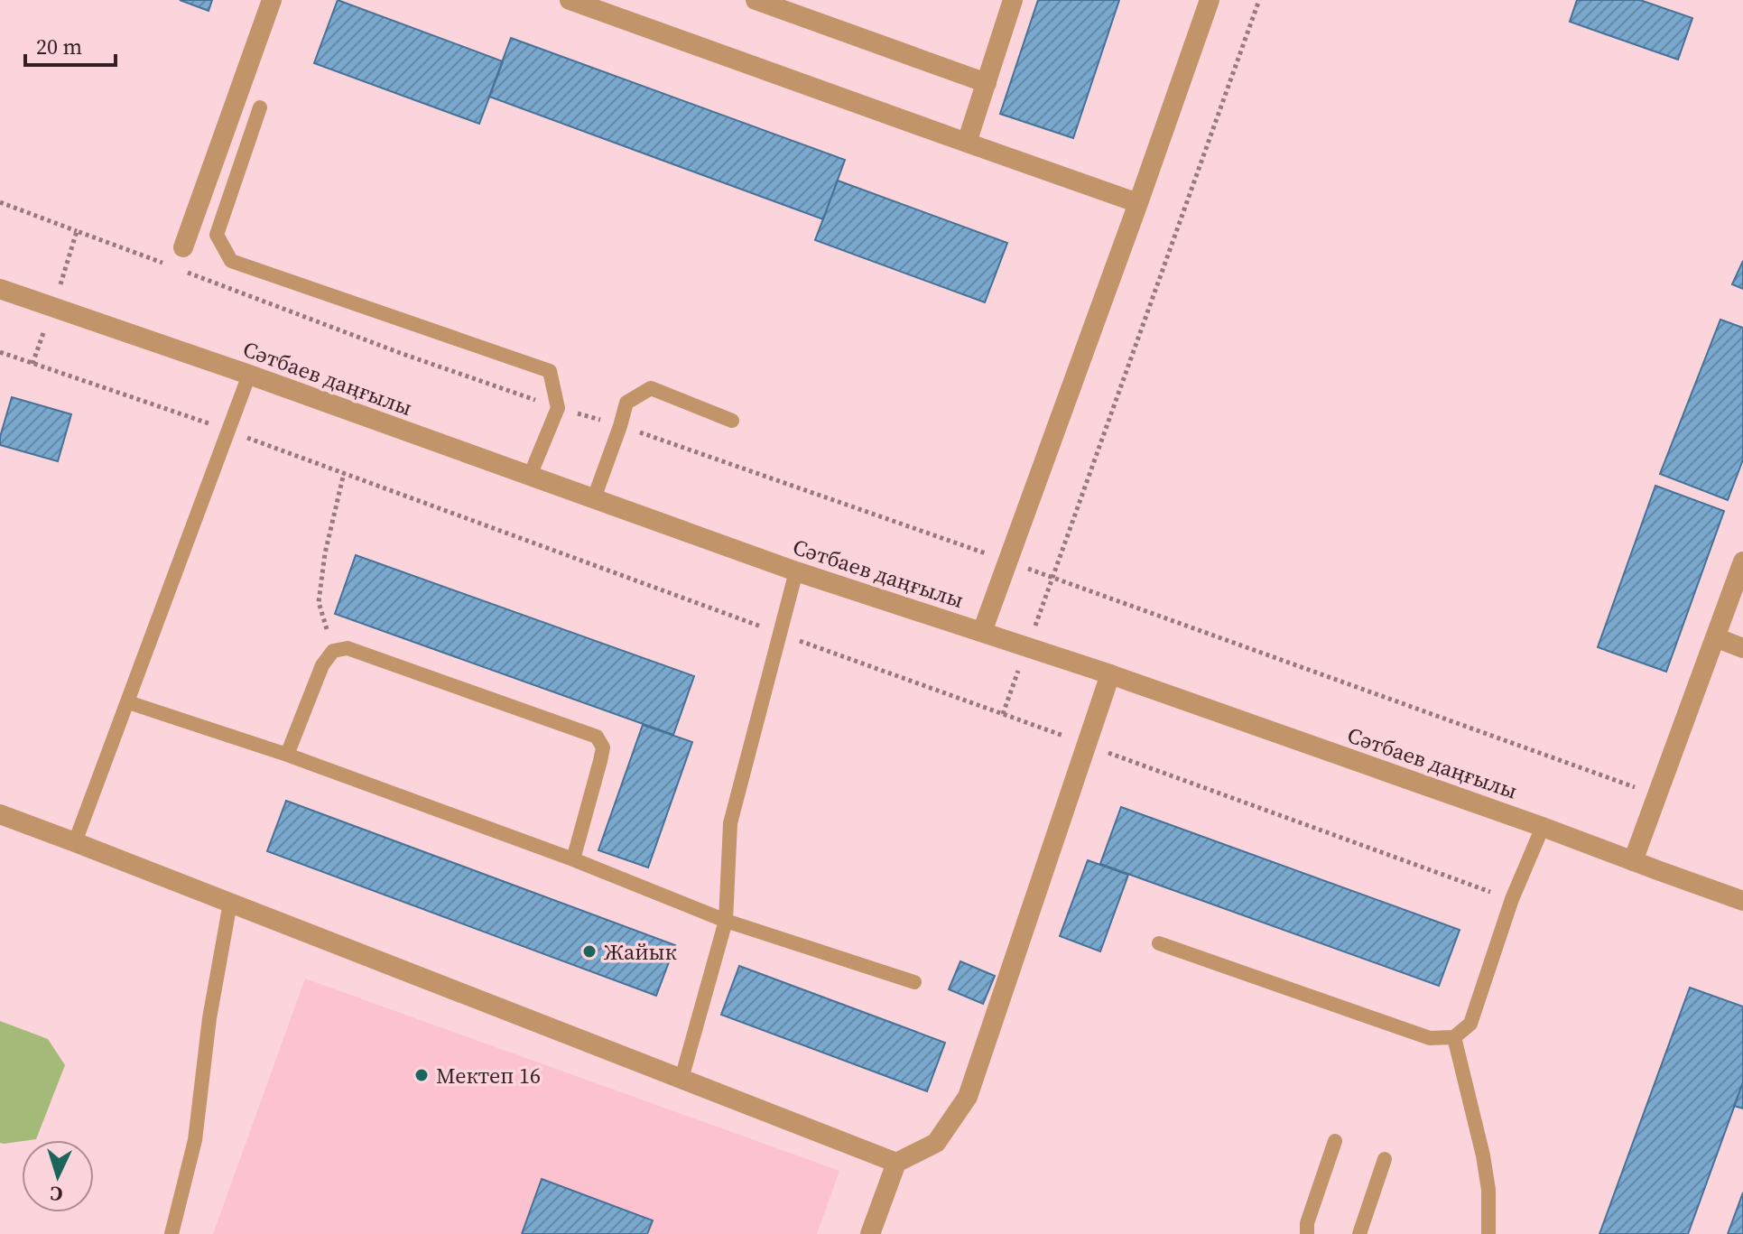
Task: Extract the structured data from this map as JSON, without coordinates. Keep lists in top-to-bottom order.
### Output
{
  "streets": {
    "street": ["Сәтбаев даңғылы"]
  },
  "places": ["Жайык", "Мектеп 16"],
  "scale_bar": "20 m",
  "north": "bottom"
}
